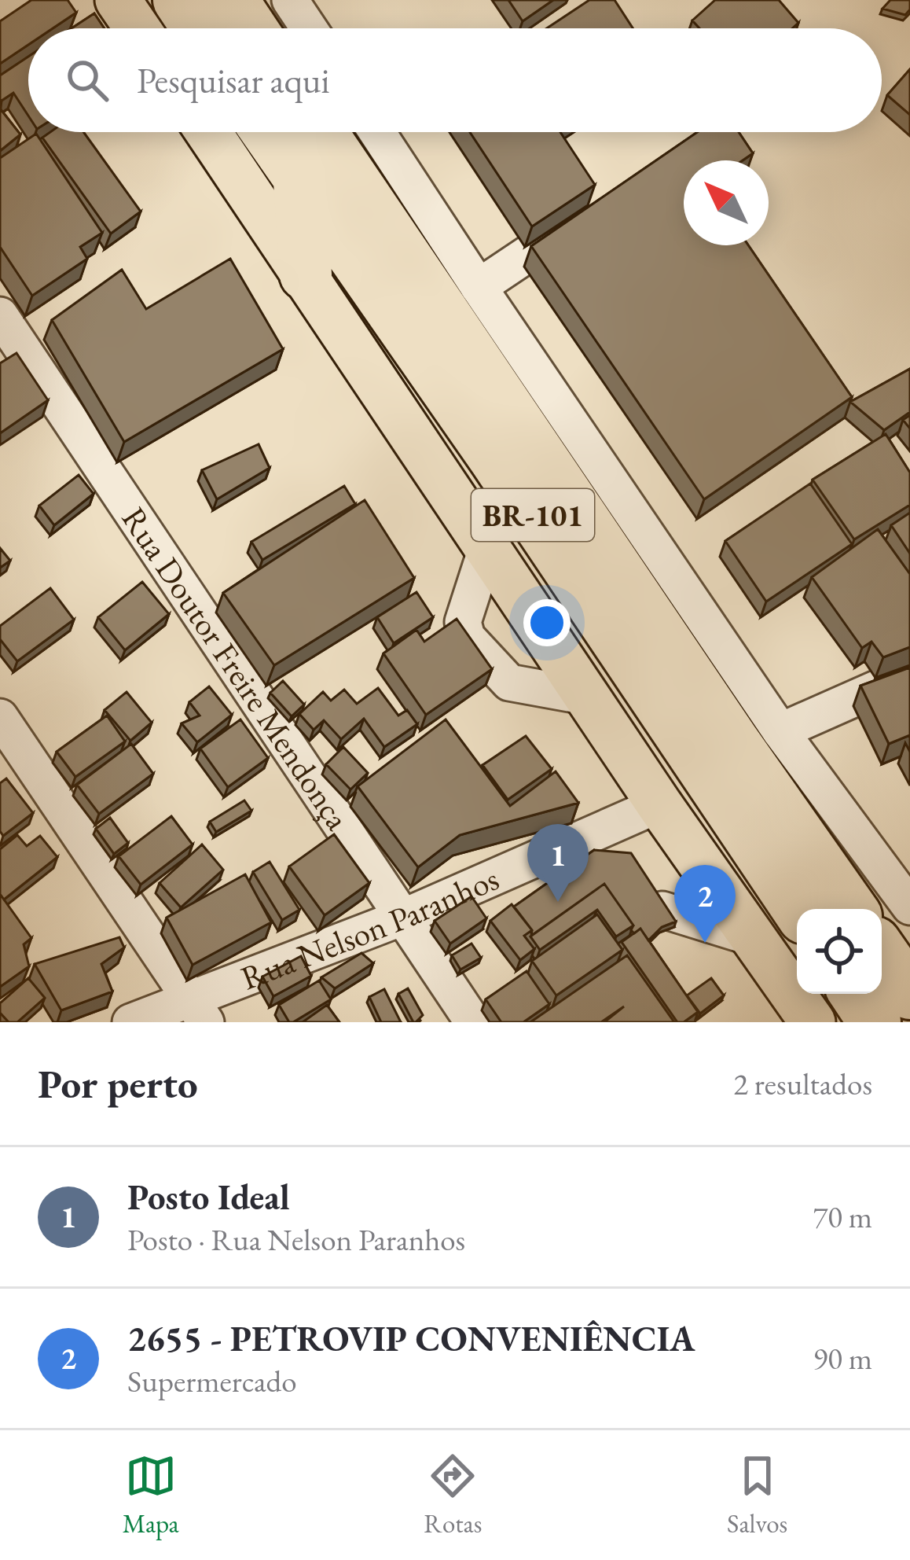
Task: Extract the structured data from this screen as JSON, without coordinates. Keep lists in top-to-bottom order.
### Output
{
  "streets": {
    "highway": ["BR-101"],
    "street": ["Rua Doutor Freire Mendonça", "Rua Nelson Paranhos"]
  },
  "crossings": [
    ["Rua Doutor Freire Mendonça", "Rua Nelson Paranhos"]
  ],
  "north": "top left",
  "page": {
    "search": "Pesquisar aqui",
    "pins": ["1", "2"],
    "heading": ["Por perto", "2 resultados"],
    "list": [
      {
        "mark": "1",
        "name": "Posto Ideal",
        "note": "Posto · Rua Nelson Paranhos",
        "value": "70 m"
      },
      {
        "mark": "2",
        "name": "2655 - PETROVIP CONVENIÊNCIA",
        "note": "Supermercado",
        "value": "90 m"
      }
    ],
    "nav": ["Mapa", "Rotas", "Salvos"]
  }
}
